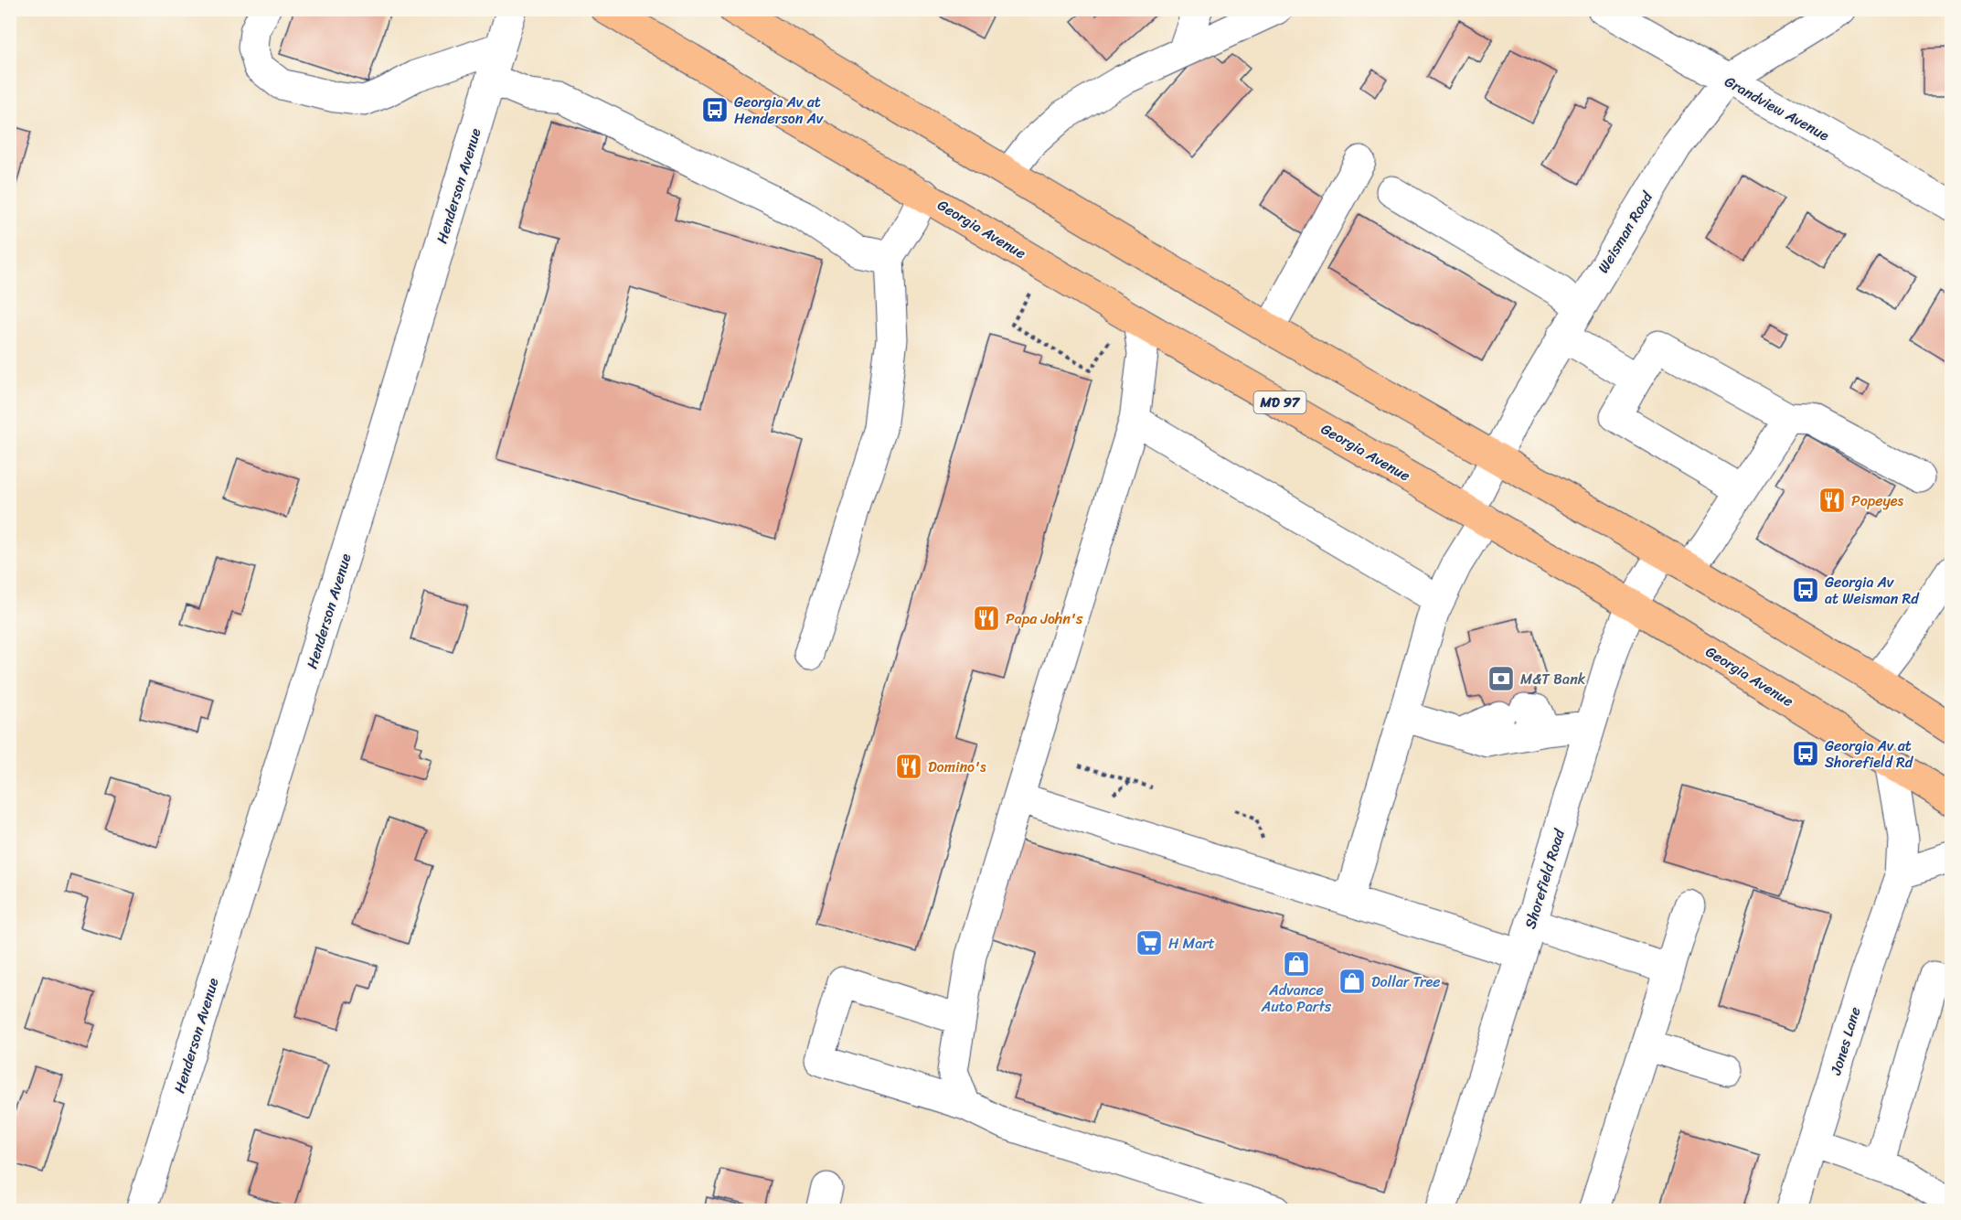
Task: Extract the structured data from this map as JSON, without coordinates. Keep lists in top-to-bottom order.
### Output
{
  "streets": {
    "main road": ["Georgia Avenue", "MD 97"],
    "street": [
      "Grandview Avenue",
      "Henderson Avenue",
      "Weisman Road",
      "Shorefield Road",
      "Jones Lane"
    ]
  },
  "crossings": [
    ["Grandview Avenue", "Weisman Road"],
    ["Georgia Avenue", "Weisman Road"],
    ["Georgia Avenue", "Shorefield Road"],
    ["Georgia Avenue", "Jones Lane"]
  ],
  "places": {
    "bus stop": ["Georgia Av at Henderson Av", "Georgia Av at Weisman Rd", "Georgia Av at Shorefield Rd"],
    "restaurant": ["Popeyes", "Papa John's", "Domino's"],
    "bank": ["M&T Bank"],
    "supermarket": ["H Mart"],
    "shop": ["Advance Auto Parts", "Dollar Tree"]
  }
}
